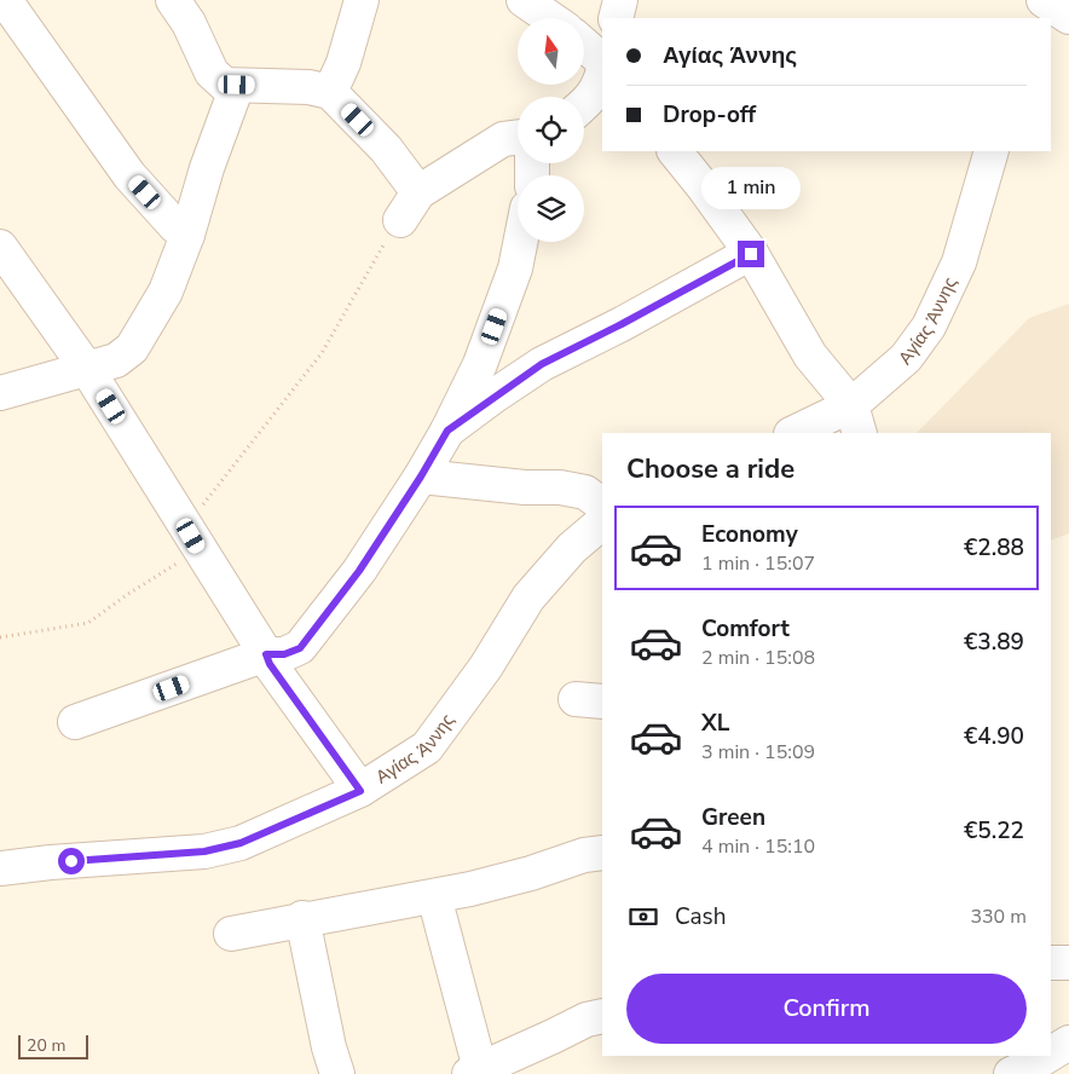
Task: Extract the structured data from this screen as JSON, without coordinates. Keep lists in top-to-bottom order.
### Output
{
  "streets": {
    "street": ["Αγίας Άννης"]
  },
  "scale_bar": "20 m",
  "north": "top",
  "page": {
    "banner": ["Αγίας Άννης", "Drop-off"],
    "bubble": "1 min",
    "heading": "Choose a ride",
    "list": [
      {
        "name": "Economy",
        "note": "1 min · 15:07",
        "value": "€2.88"
      },
      {
        "name": "Comfort",
        "note": "2 min · 15:08",
        "value": "€3.89"
      },
      {
        "name": "XL",
        "note": "3 min · 15:09",
        "value": "€4.90"
      },
      {
        "name": "Green",
        "note": "4 min · 15:10",
        "value": "€5.22"
      }
    ],
    "pay": ["Cash", "330 m"],
    "buttons": "Confirm",
    "scale": "20 m"
  }
}
